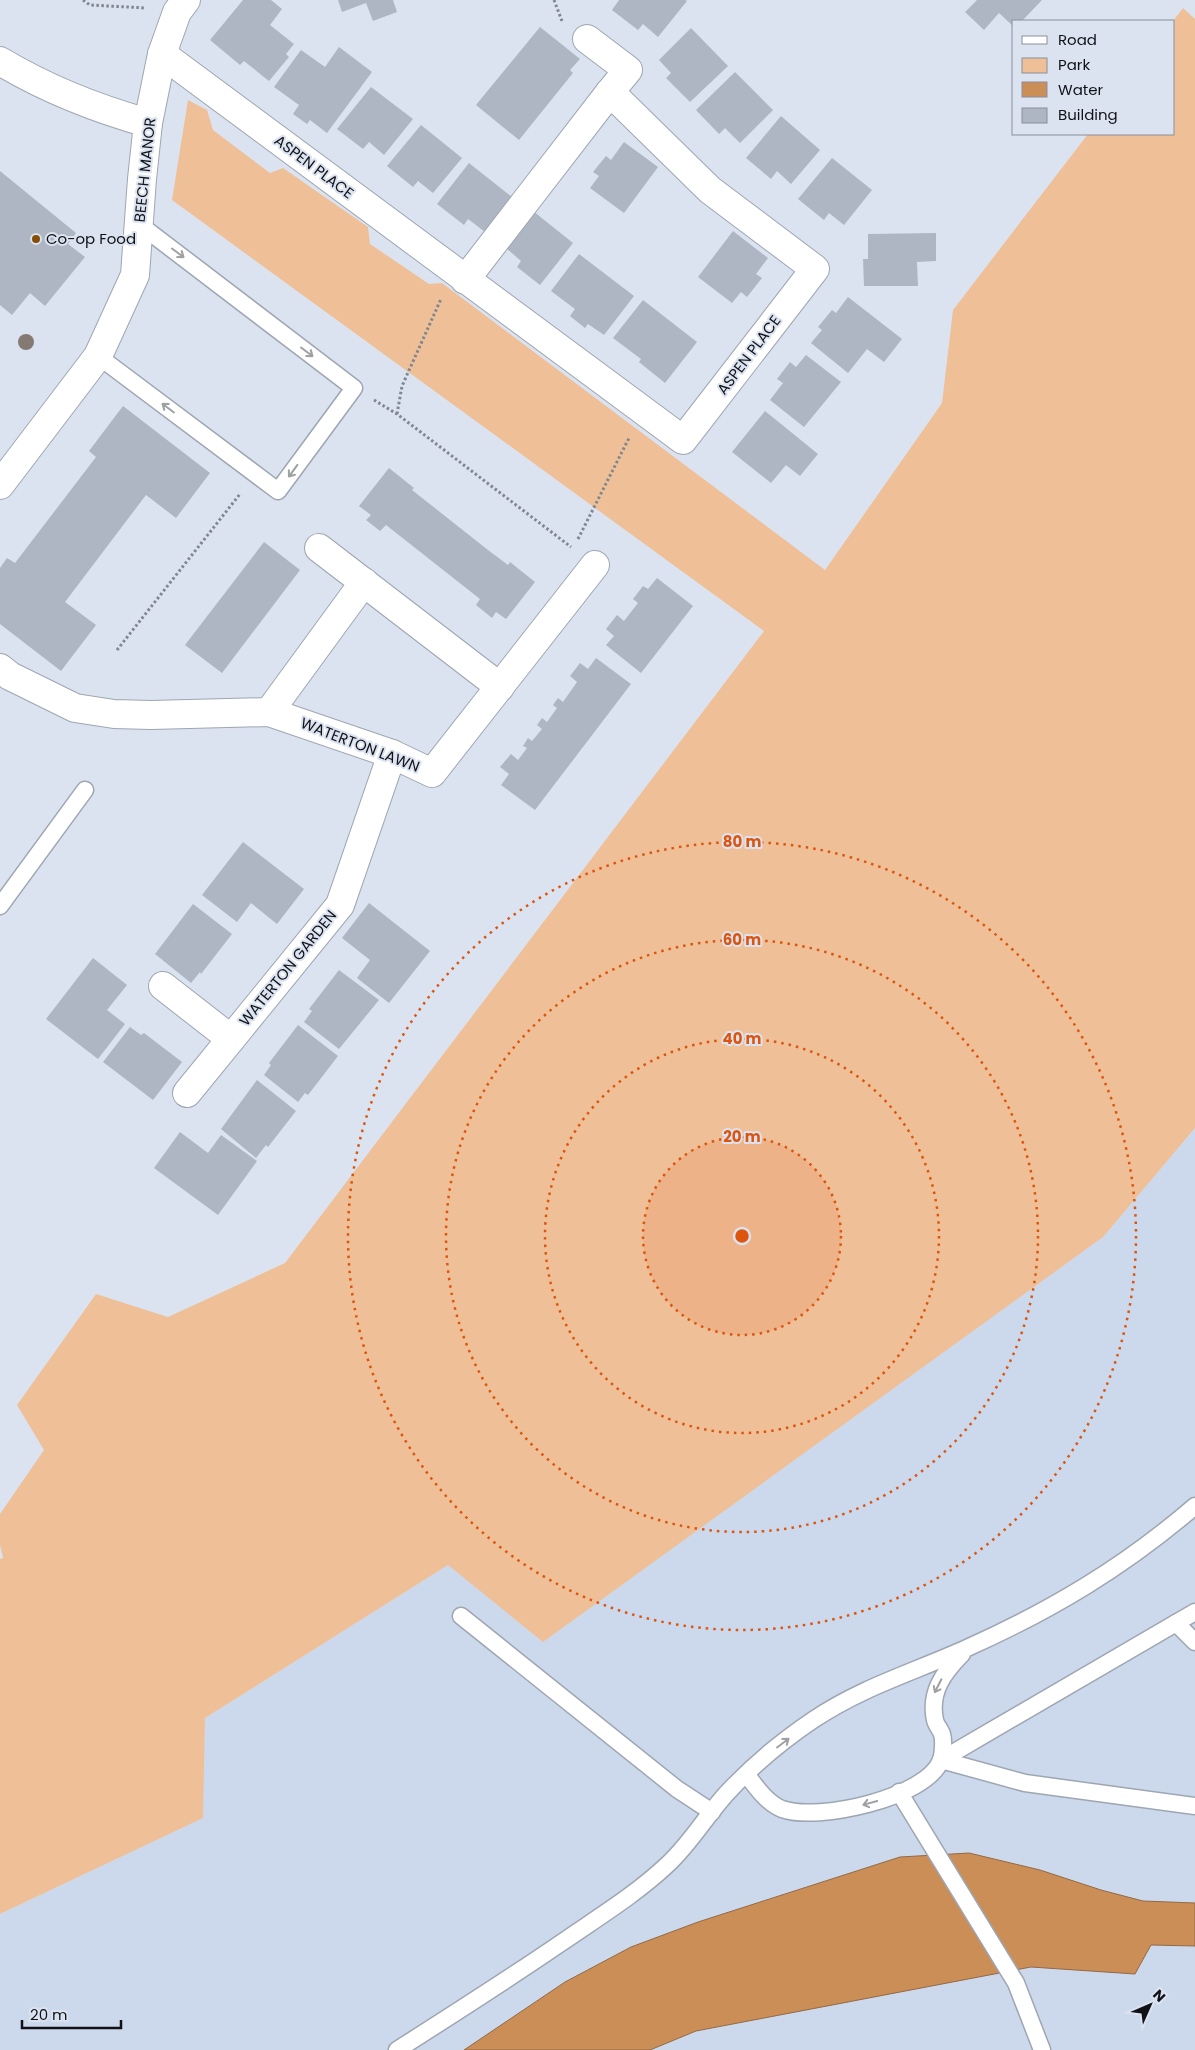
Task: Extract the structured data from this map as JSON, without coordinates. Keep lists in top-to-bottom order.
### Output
{
  "streets": {
    "street": [
      "ASPEN PLACE",
      "BEECH MANOR",
      "WATERTON LAWN",
      "WATERTON GARDEN"
    ]
  },
  "crossings": [
    ["ASPEN PLACE", "BEECH MANOR"],
    ["WATERTON LAWN", "WATERTON GARDEN"]
  ],
  "places": ["Co-op Food"],
  "legend": [
    "Road",
    "Park",
    "Water",
    "Building"
  ],
  "scale_bar": "20 m",
  "north": "top right",
  "rings": [
    "80 m",
    "60 m",
    "40 m",
    "20 m"
  ]
}
